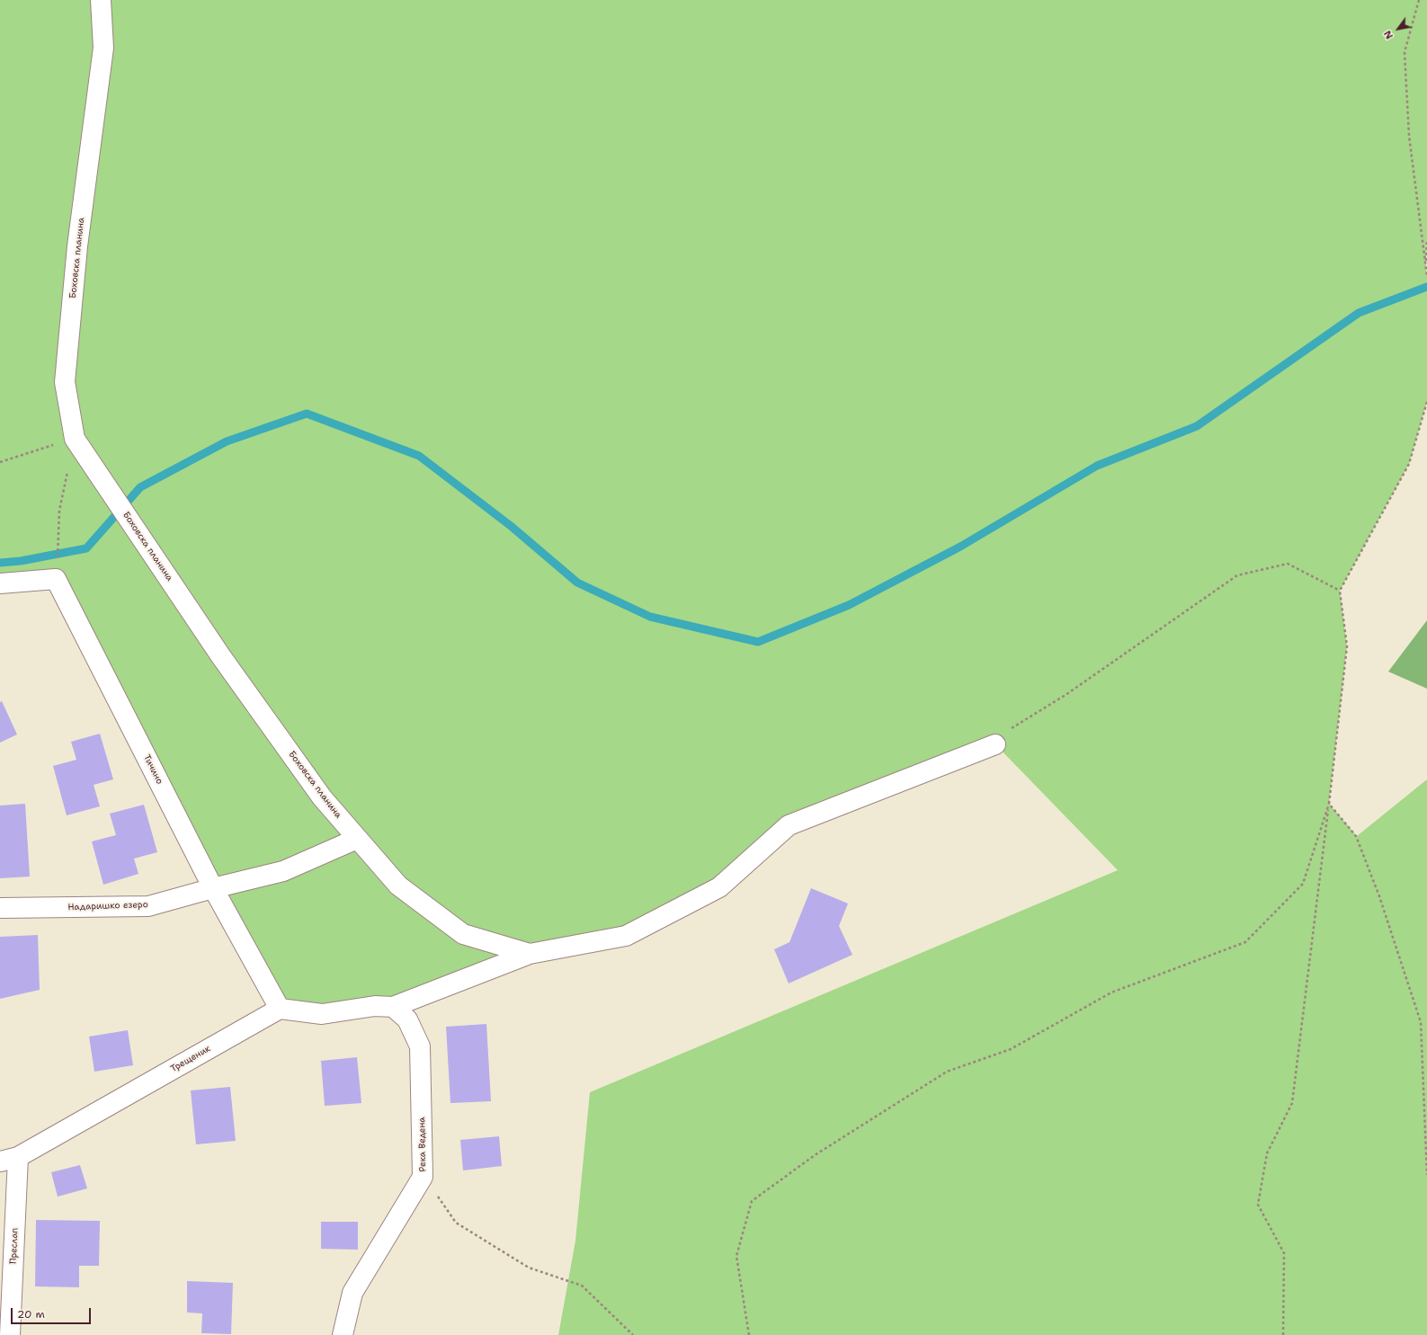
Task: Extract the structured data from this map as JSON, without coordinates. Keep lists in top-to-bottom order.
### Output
{
  "streets": {
    "street": [
      "Боховска планина",
      "Тичино",
      "Надаришко езеро",
      "Трещеник",
      "Река Ведена",
      "Преслап"
    ]
  },
  "crossings": [
    ["Боховска планина", "Надаришко езеро"],
    ["Тичино", "Надаришко езеро"],
    ["Тичино", "Трещеник"],
    ["Трещеник", "Преслап"]
  ],
  "scale_bar": "20 m",
  "north": "bottom left"
}
